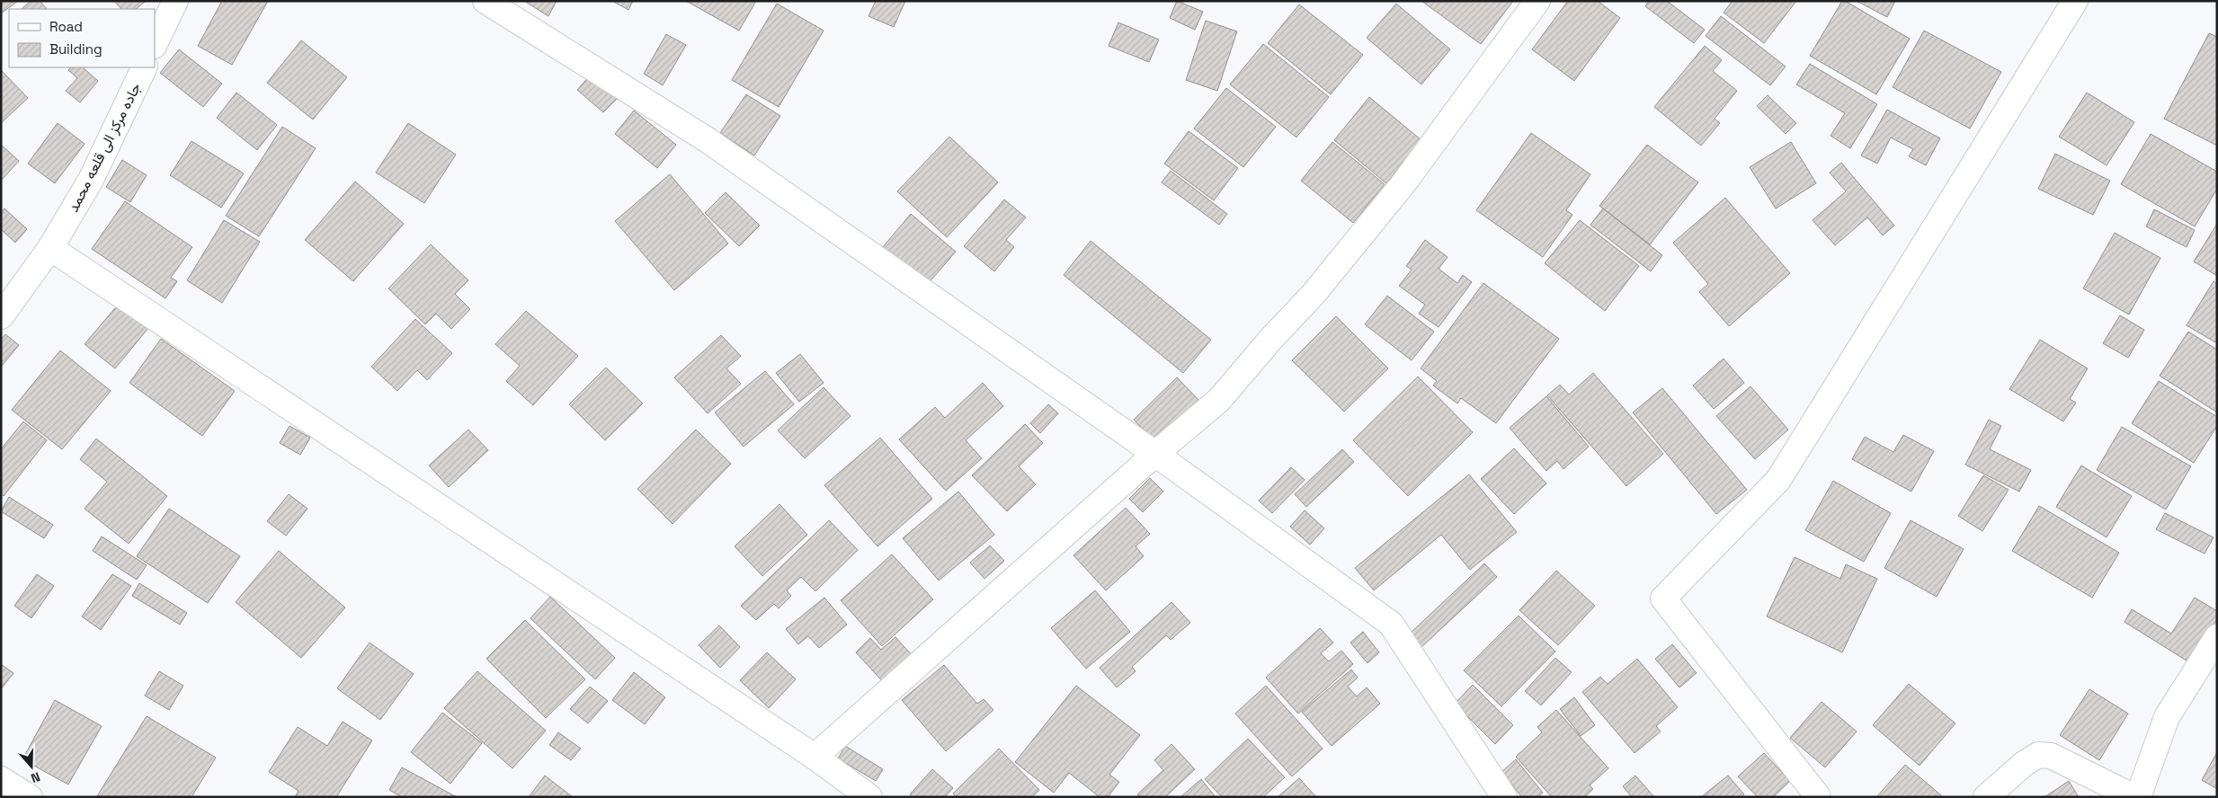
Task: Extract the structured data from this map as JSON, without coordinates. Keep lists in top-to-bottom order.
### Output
{
  "streets": {
    "street": ["جاده مرکز الی قلعه محمد"]
  },
  "legend": ["Road", "Building"],
  "north": "bottom"
}
